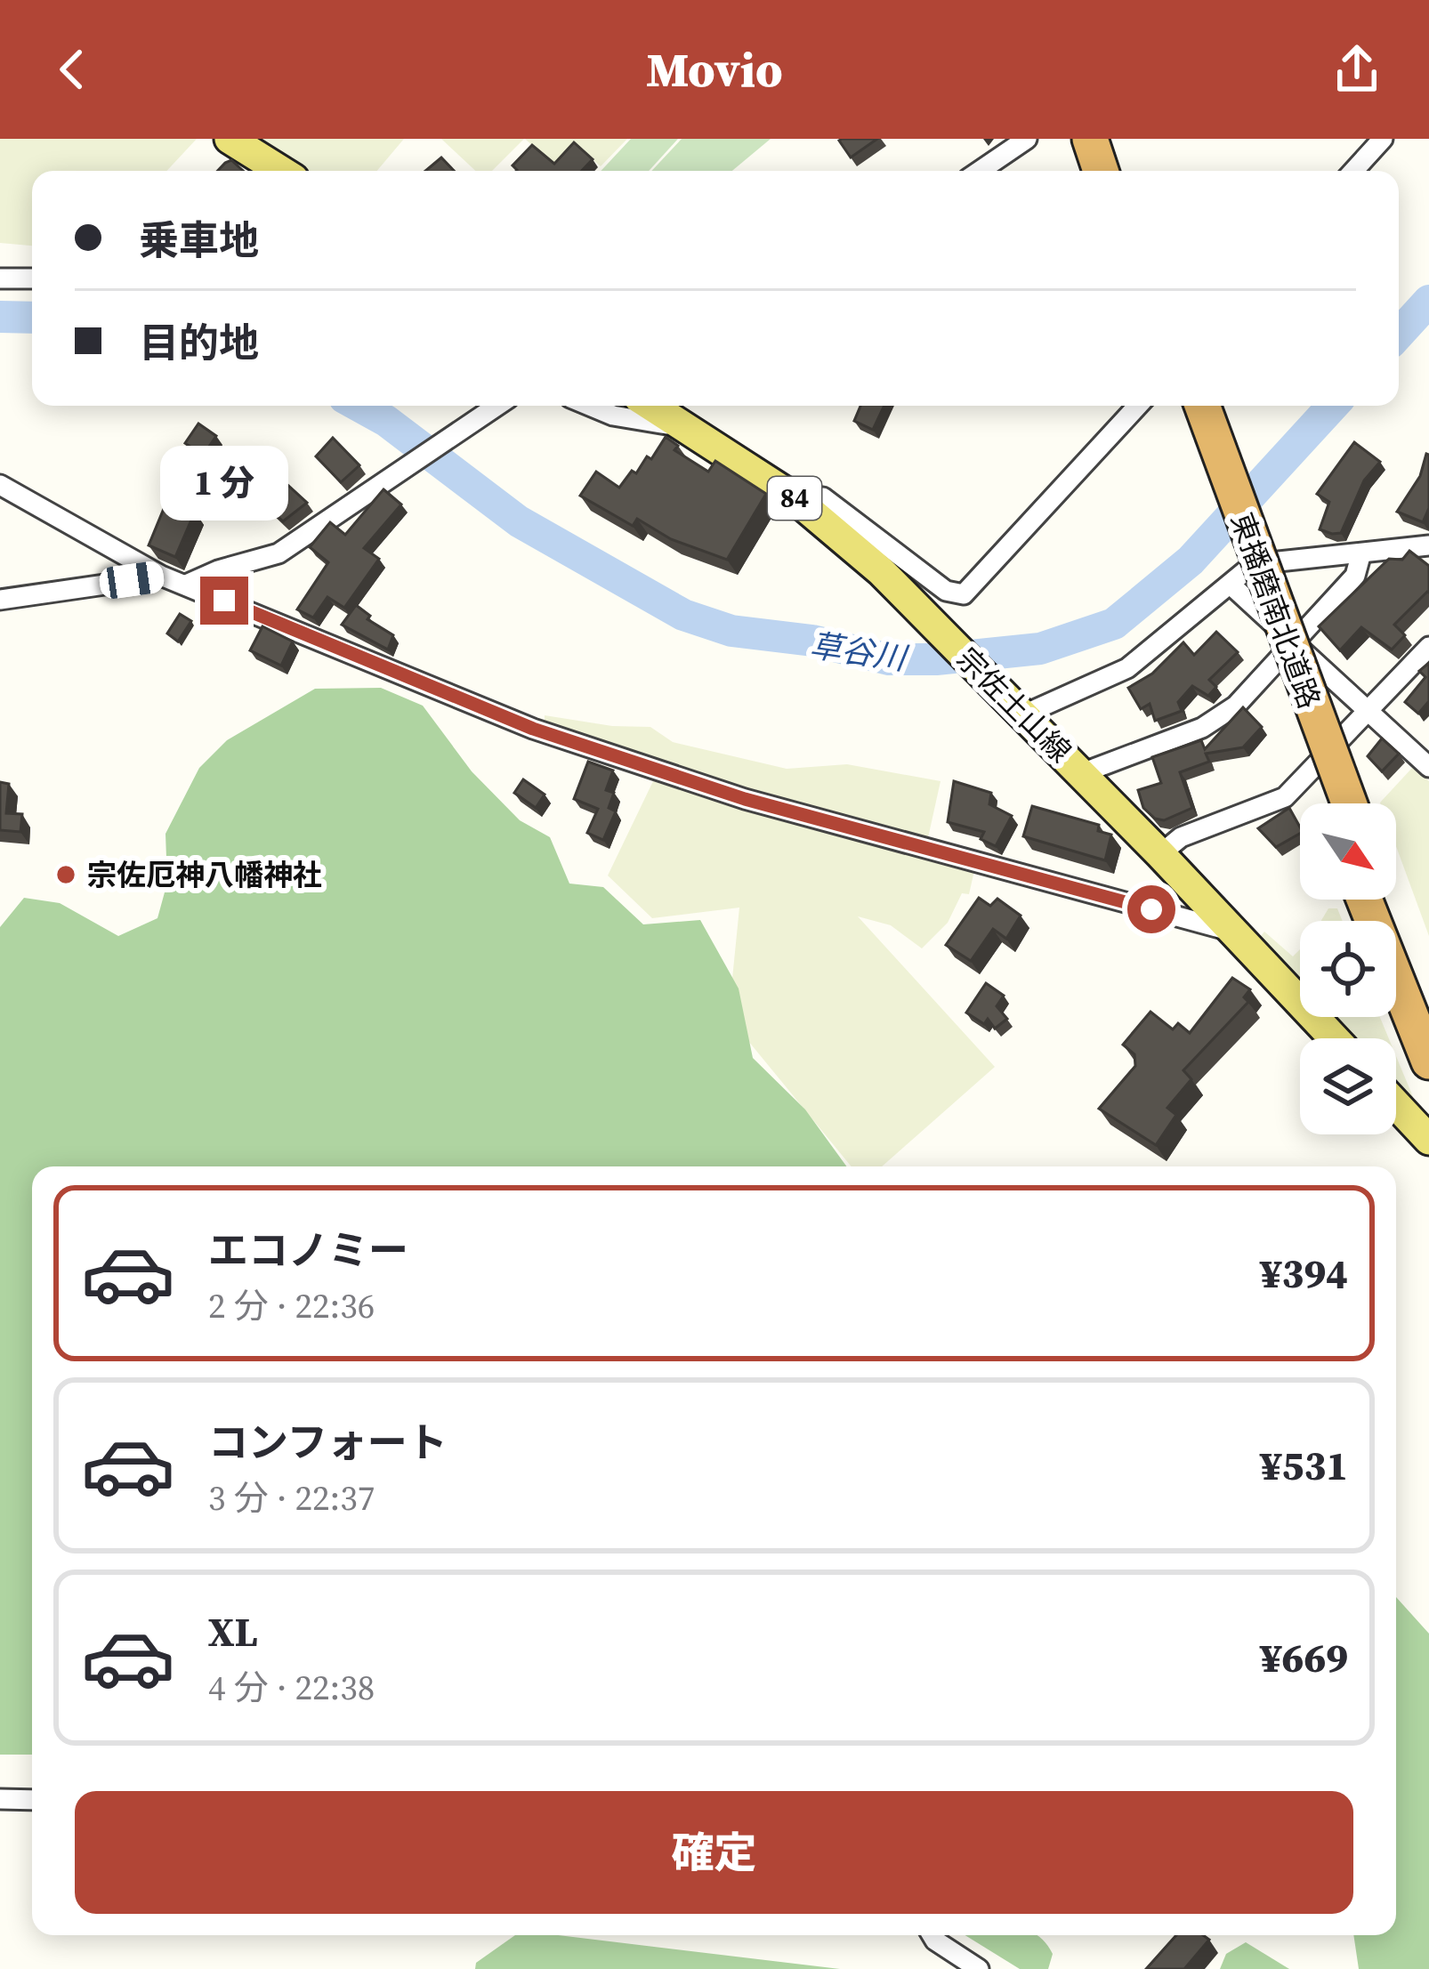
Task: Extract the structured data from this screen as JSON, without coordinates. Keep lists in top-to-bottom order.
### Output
{
  "streets": {
    "highway": ["東播磨南北道路"],
    "main road": ["84", "宗佐土山線"]
  },
  "water": ["草谷川"],
  "places": ["宗佐厄神八幡神社"],
  "north": "bottom right",
  "page": {
    "header": "Movio",
    "banner": ["乗車地", "目的地"],
    "bubble": "1 分",
    "list": [
      {
        "name": "エコノミー",
        "note": "2 分 · 22:36",
        "value": "¥394"
      },
      {
        "name": "コンフォート",
        "note": "3 分 · 22:37",
        "value": "¥531"
      },
      {
        "name": "XL",
        "note": "4 分 · 22:38",
        "value": "¥669"
      }
    ],
    "buttons": "確定"
  }
}
